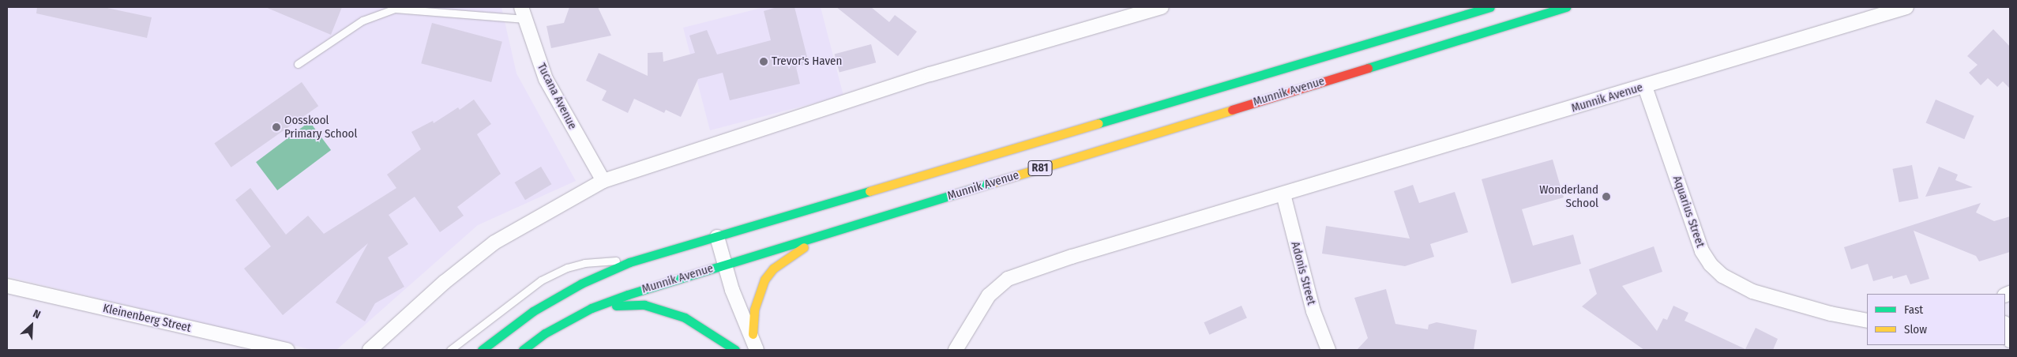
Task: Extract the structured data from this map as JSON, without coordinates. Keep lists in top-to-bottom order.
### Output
{
  "streets": {
    "main road": ["Munnik Avenue", "R81"],
    "street": [
      "Tucana Avenue",
      "Aquarius Street",
      "Adonis Street",
      "Kleinenberg Street"
    ]
  },
  "crossings": [
    ["Munnik Avenue", "Aquarius Street"],
    ["Munnik Avenue", "Adonis Street"]
  ],
  "places": ["Trevor's Haven", "Oosskool Primary School", "Wonderland School"],
  "legend": ["Fast", "Slow"],
  "north": "top right"
}
